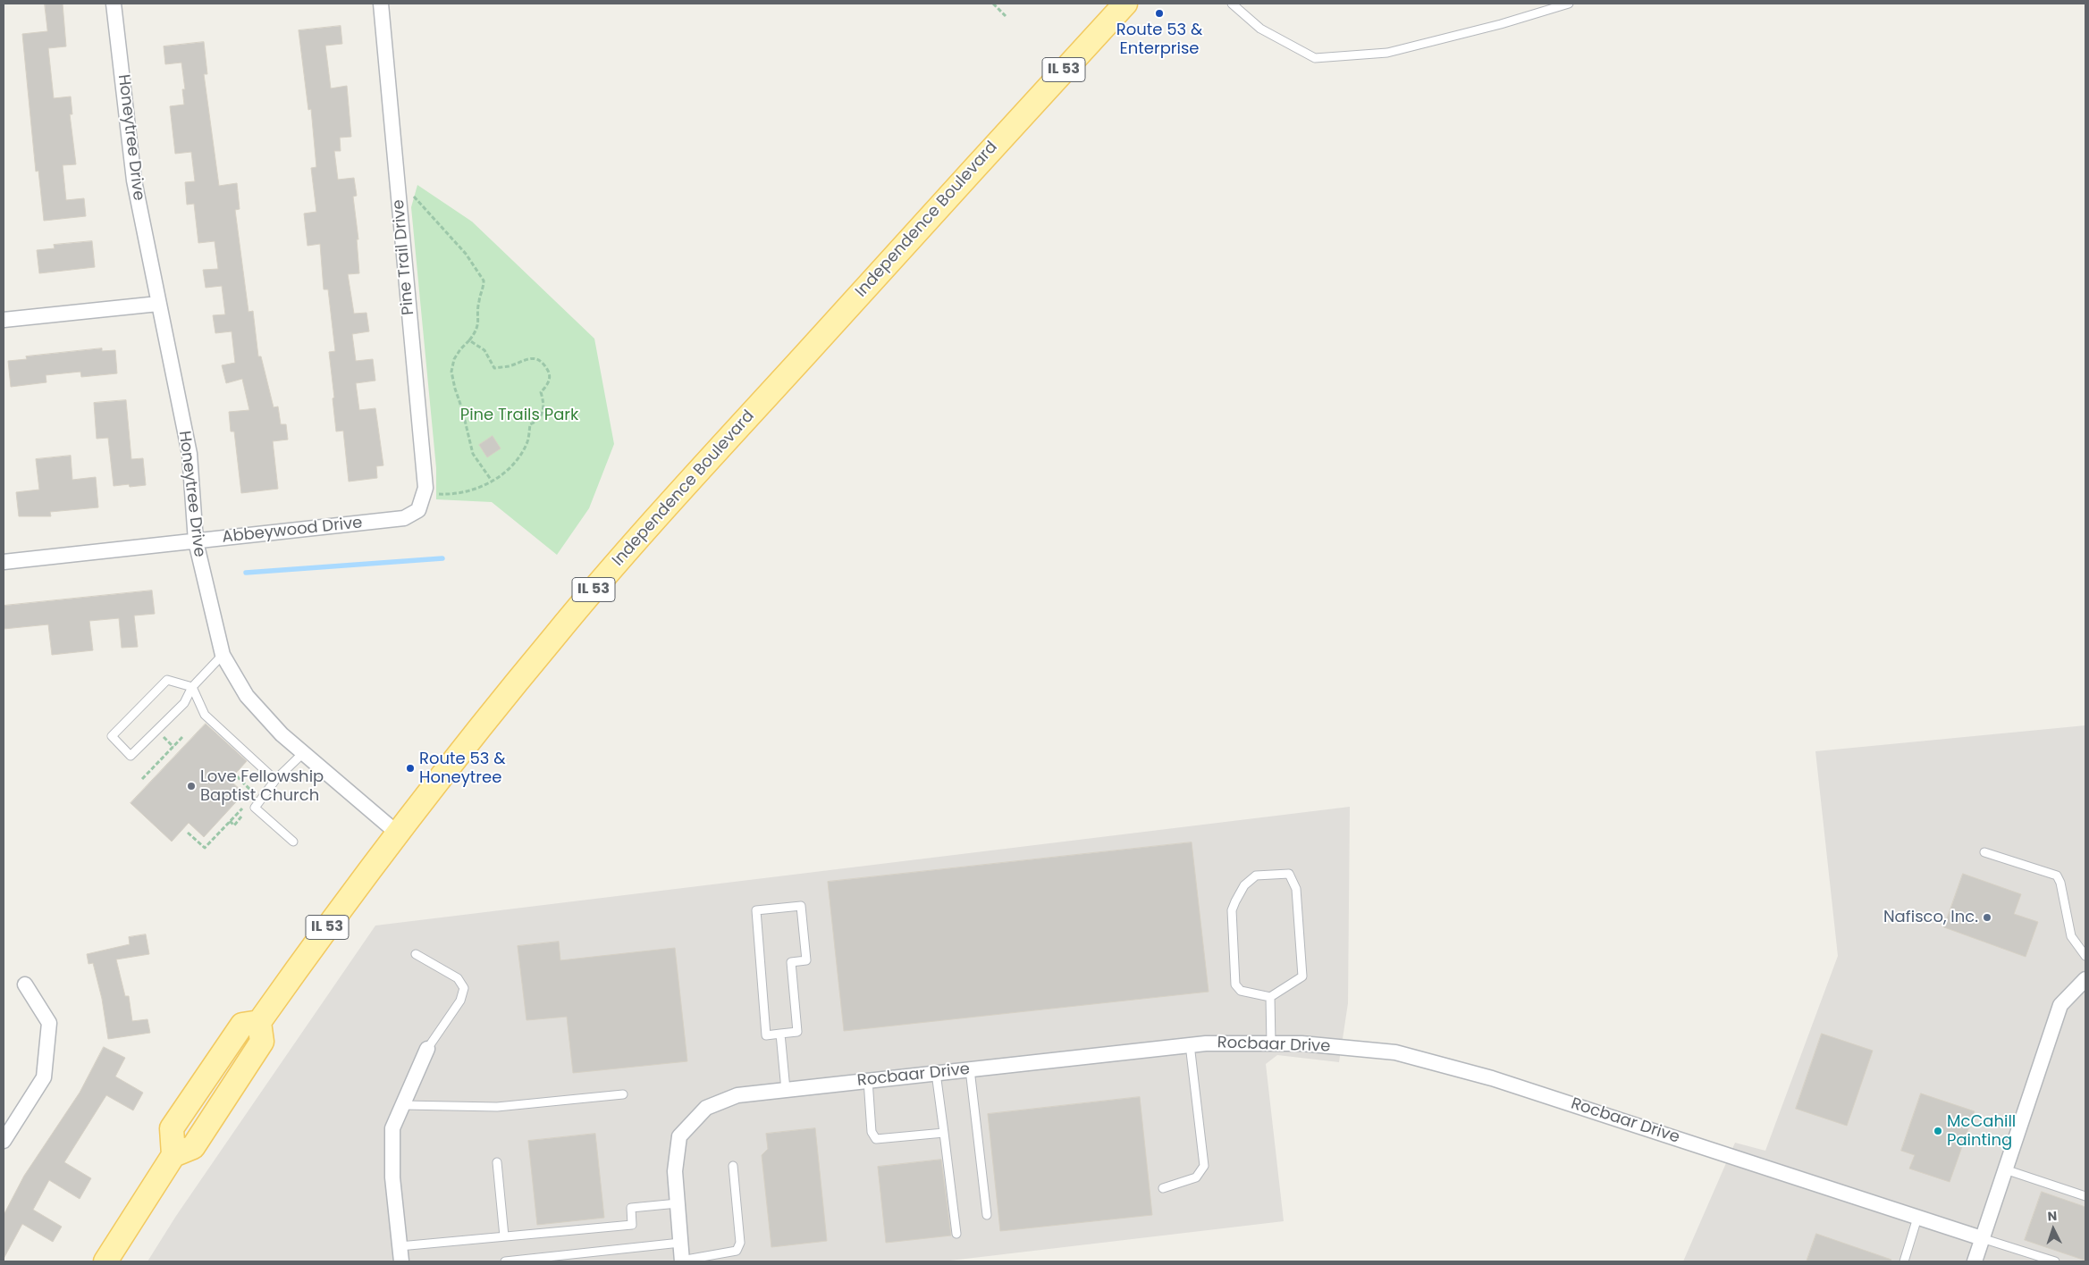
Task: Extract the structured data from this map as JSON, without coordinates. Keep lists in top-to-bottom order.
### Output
{
  "streets": {
    "main road": ["IL 53", "Independence Boulevard"],
    "street": [
      "Honeytree Drive",
      "Pine Trail Drive",
      "Abbeywood Drive",
      "Rocbaar Drive"
    ]
  },
  "crossings": [
    ["Honeytree Drive", "Independence Boulevard"],
    ["Honeytree Drive", "Abbeywood Drive"],
    ["Pine Trail Drive", "Abbeywood Drive"]
  ],
  "parks": ["Pine Trails Park"],
  "places": [
    "Route 53 & Enterprise",
    "Route 53 & Honeytree",
    "Love Fellowship Baptist Church",
    "Nafisco, Inc.",
    "McCahill Painting"
  ],
  "north": "top"
}
